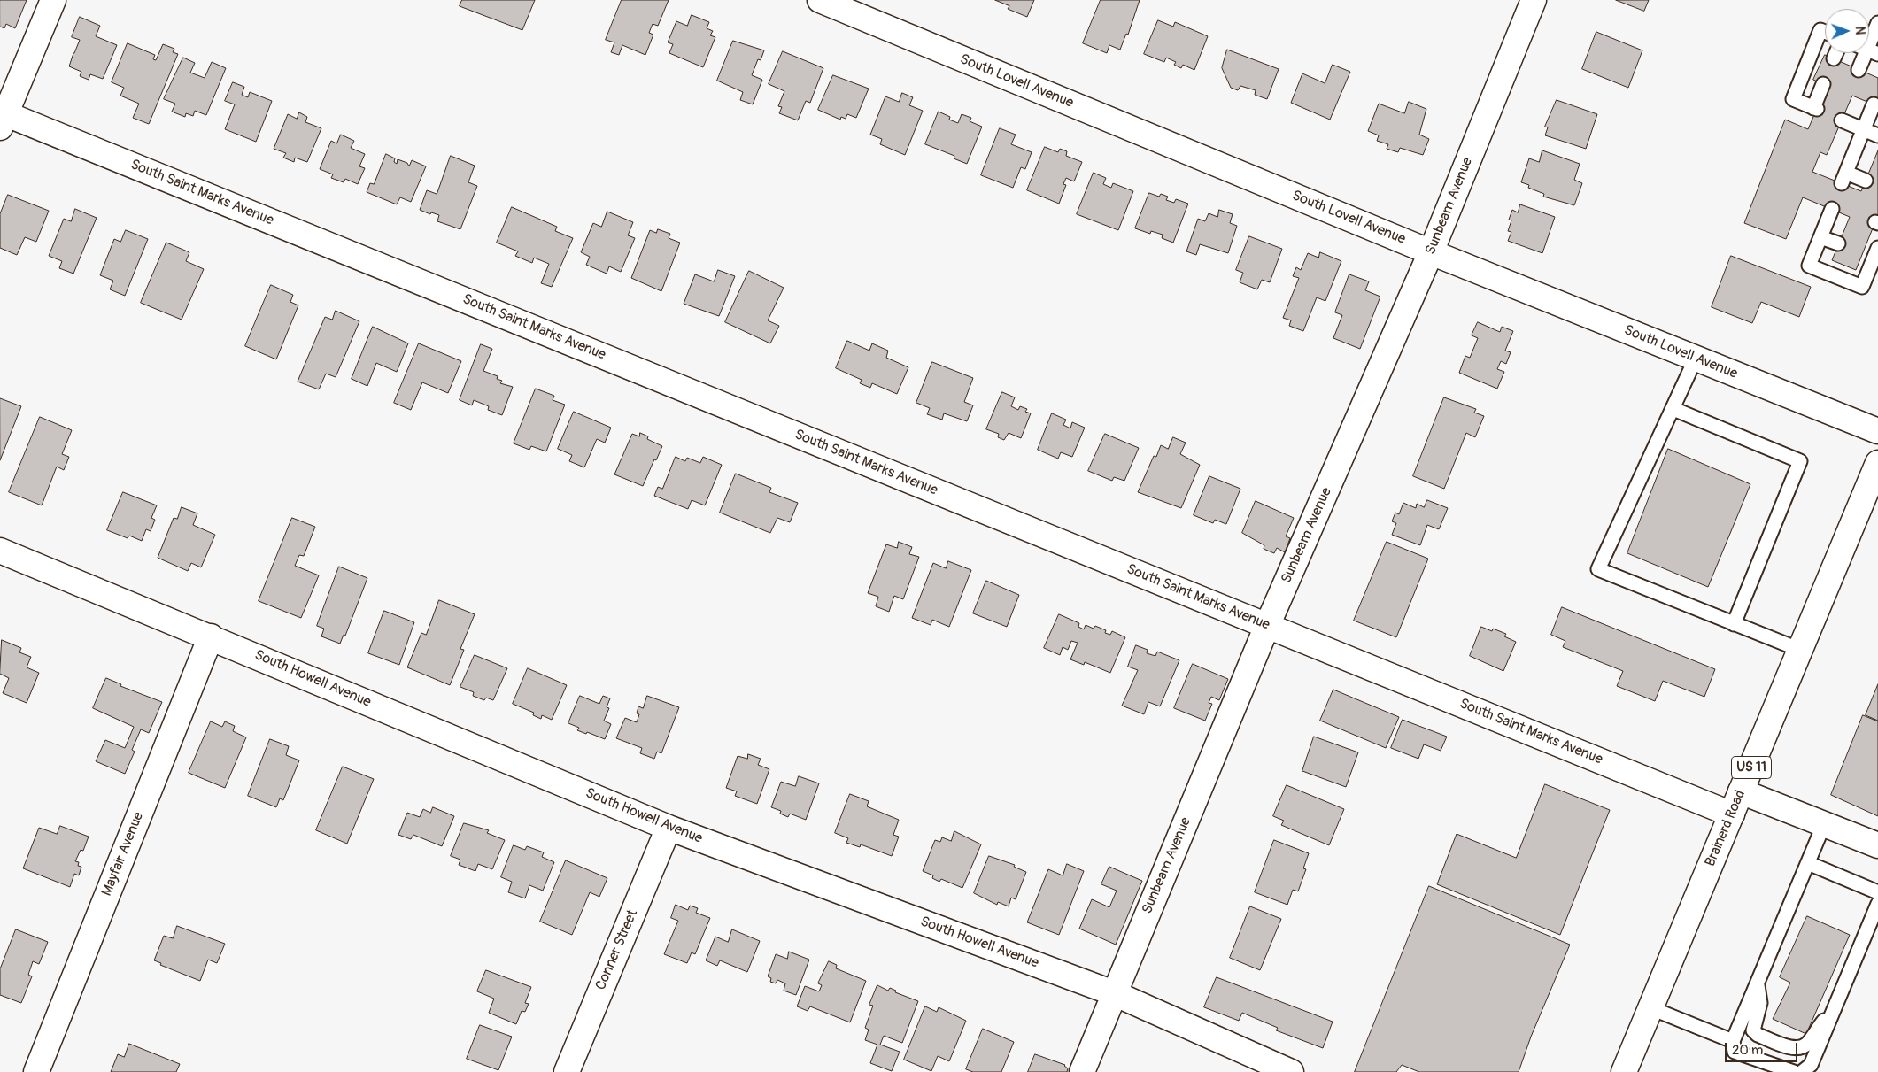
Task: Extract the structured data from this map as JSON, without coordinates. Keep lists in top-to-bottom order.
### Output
{
  "streets": {
    "street": [
      "South Lovell Avenue",
      "South Saint Marks Avenue",
      "Sunbeam Avenue",
      "South Howell Avenue",
      "US 11",
      "Brainerd Road",
      "Mayfair Avenue",
      "Conner Street"
    ]
  },
  "crossings": [
    ["South Lovell Avenue", "Sunbeam Avenue"],
    ["South Saint Marks Avenue", "Sunbeam Avenue"],
    ["South Saint Marks Avenue", "Brainerd Road"],
    ["Sunbeam Avenue", "South Howell Avenue"],
    ["South Howell Avenue", "Mayfair Avenue"],
    ["South Howell Avenue", "Conner Street"]
  ],
  "scale_bar": "20 m",
  "north": "right"
}
